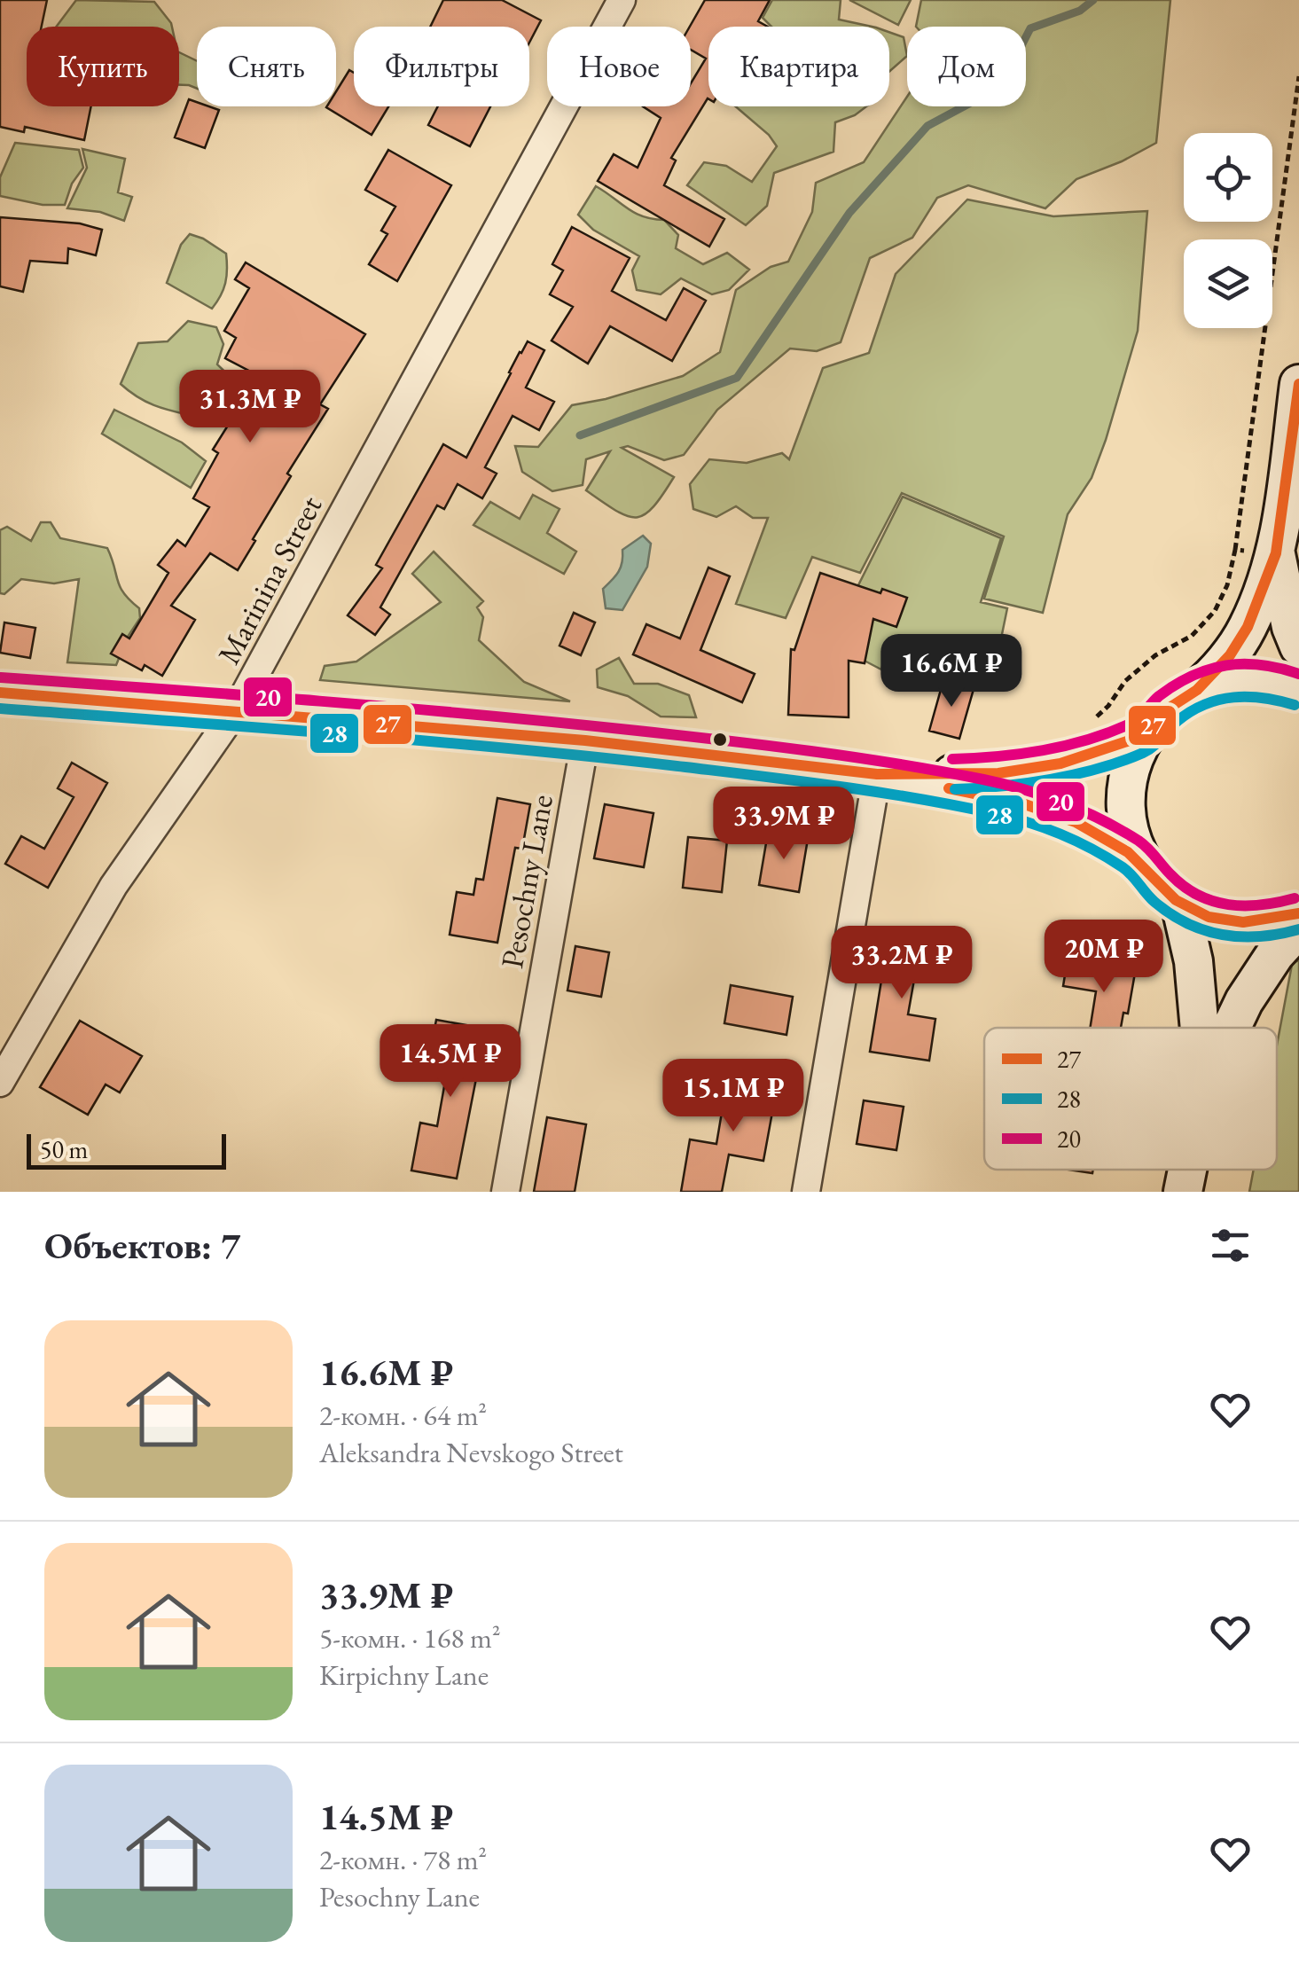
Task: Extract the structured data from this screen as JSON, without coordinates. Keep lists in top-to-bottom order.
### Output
{
  "streets": {
    "street": ["Marinina Street", "Pesochny Lane"]
  },
  "lines": ["transit line 27", "transit line 20", "transit line 28"],
  "legend": ["27", "28", "20"],
  "scale_bar": "50 m",
  "page": {
    "chip": [
      "Купить",
      "Снять",
      "Фильтры",
      "Новое",
      "Квартира",
      "Дом"
    ],
    "price": [
      "31.3M ₽",
      "16.6M ₽",
      "33.9M ₽",
      "20M ₽",
      "33.2M ₽",
      "14.5M ₽",
      "15.1M ₽"
    ],
    "scale": "50 m",
    "heading": "Объектов: 7",
    "list": [
      {
        "name": "16.6M ₽",
        "note": "2-комн. · 64 m² · Aleksandra Nevskogo Street"
      },
      {
        "name": "33.9M ₽",
        "note": "5-комн. · 168 m² · Kirpichny Lane"
      },
      {
        "name": "14.5M ₽",
        "note": "2-комн. · 78 m² · Pesochny Lane"
      }
    ]
  }
}
